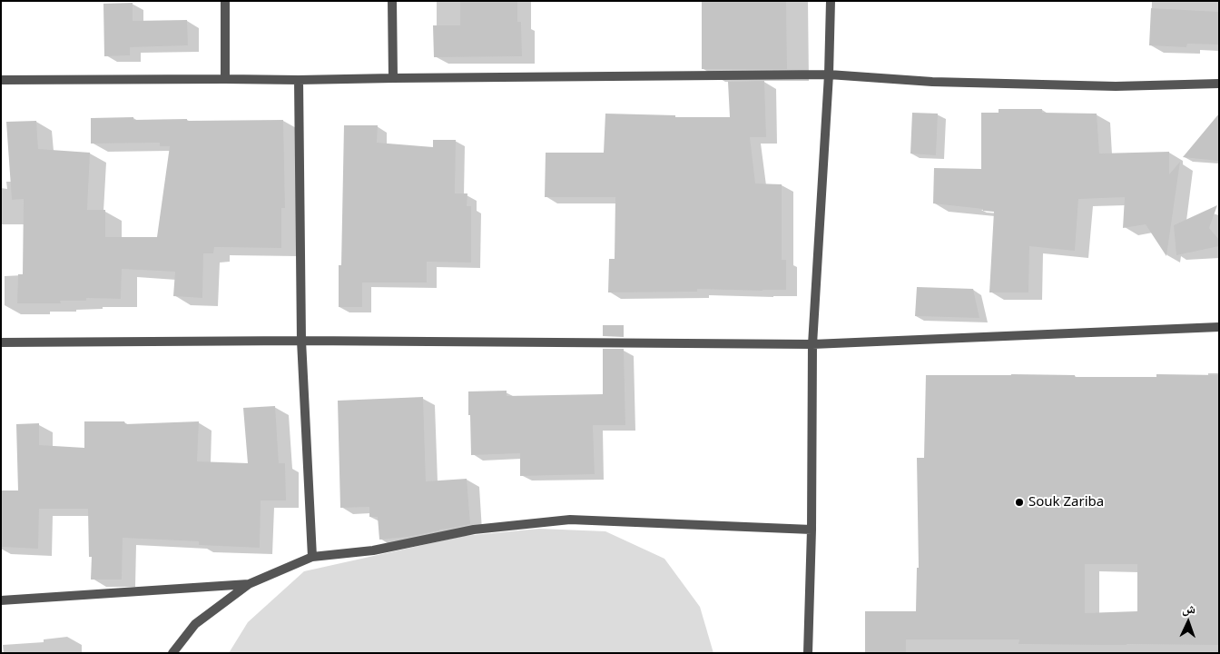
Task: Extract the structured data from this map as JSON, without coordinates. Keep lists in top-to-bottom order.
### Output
{
  "places": ["Souk Zariba"],
  "north": "top"
}
